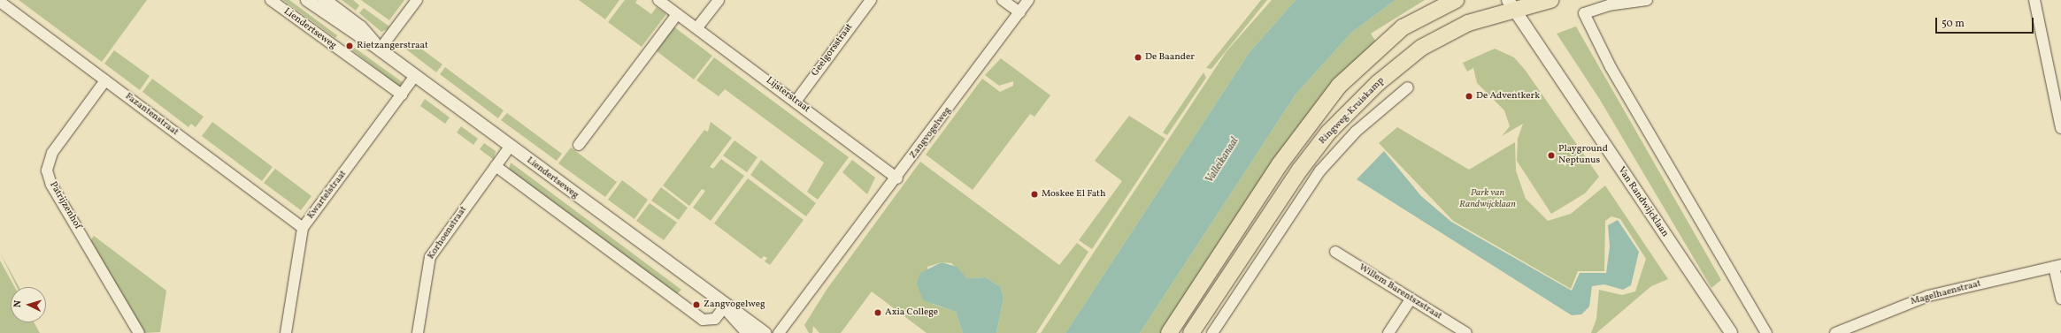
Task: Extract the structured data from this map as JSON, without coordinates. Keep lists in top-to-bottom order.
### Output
{
  "streets": {
    "main road": ["Ringweg-Kruiskamp"],
    "street": [
      "Liendertseweg",
      "Geelgorsstraat",
      "Lijsterstraat",
      "Fazantenstraat",
      "Zangvogelweg",
      "Kwartelstraat",
      "Van Randwijcklaan",
      "Patrijzenhof",
      "Korhoenstraat",
      "Willem Barentszstraat",
      "Magelhaenstraat"
    ]
  },
  "crossings": [
    ["Liendertseweg", "Kwartelstraat"],
    ["Liendertseweg", "Korhoenstraat"],
    ["Geelgorsstraat", "Lijsterstraat"],
    ["Lijsterstraat", "Zangvogelweg"],
    ["Ringweg-Kruiskamp", "Van Randwijcklaan"],
    ["Fazantenstraat", "Kwartelstraat"],
    ["Fazantenstraat", "Patrijzenhof"]
  ],
  "water": ["Valleikanaal"],
  "parks": ["Park van Randwijcklaan"],
  "places": [
    "Rietzangerstraat",
    "De Baander",
    "De Adventkerk",
    "Playground Neptunus",
    "Moskee El Fath",
    "Zangvogelweg",
    "Axia College"
  ],
  "scale_bar": "50 m",
  "north": "left"
}
